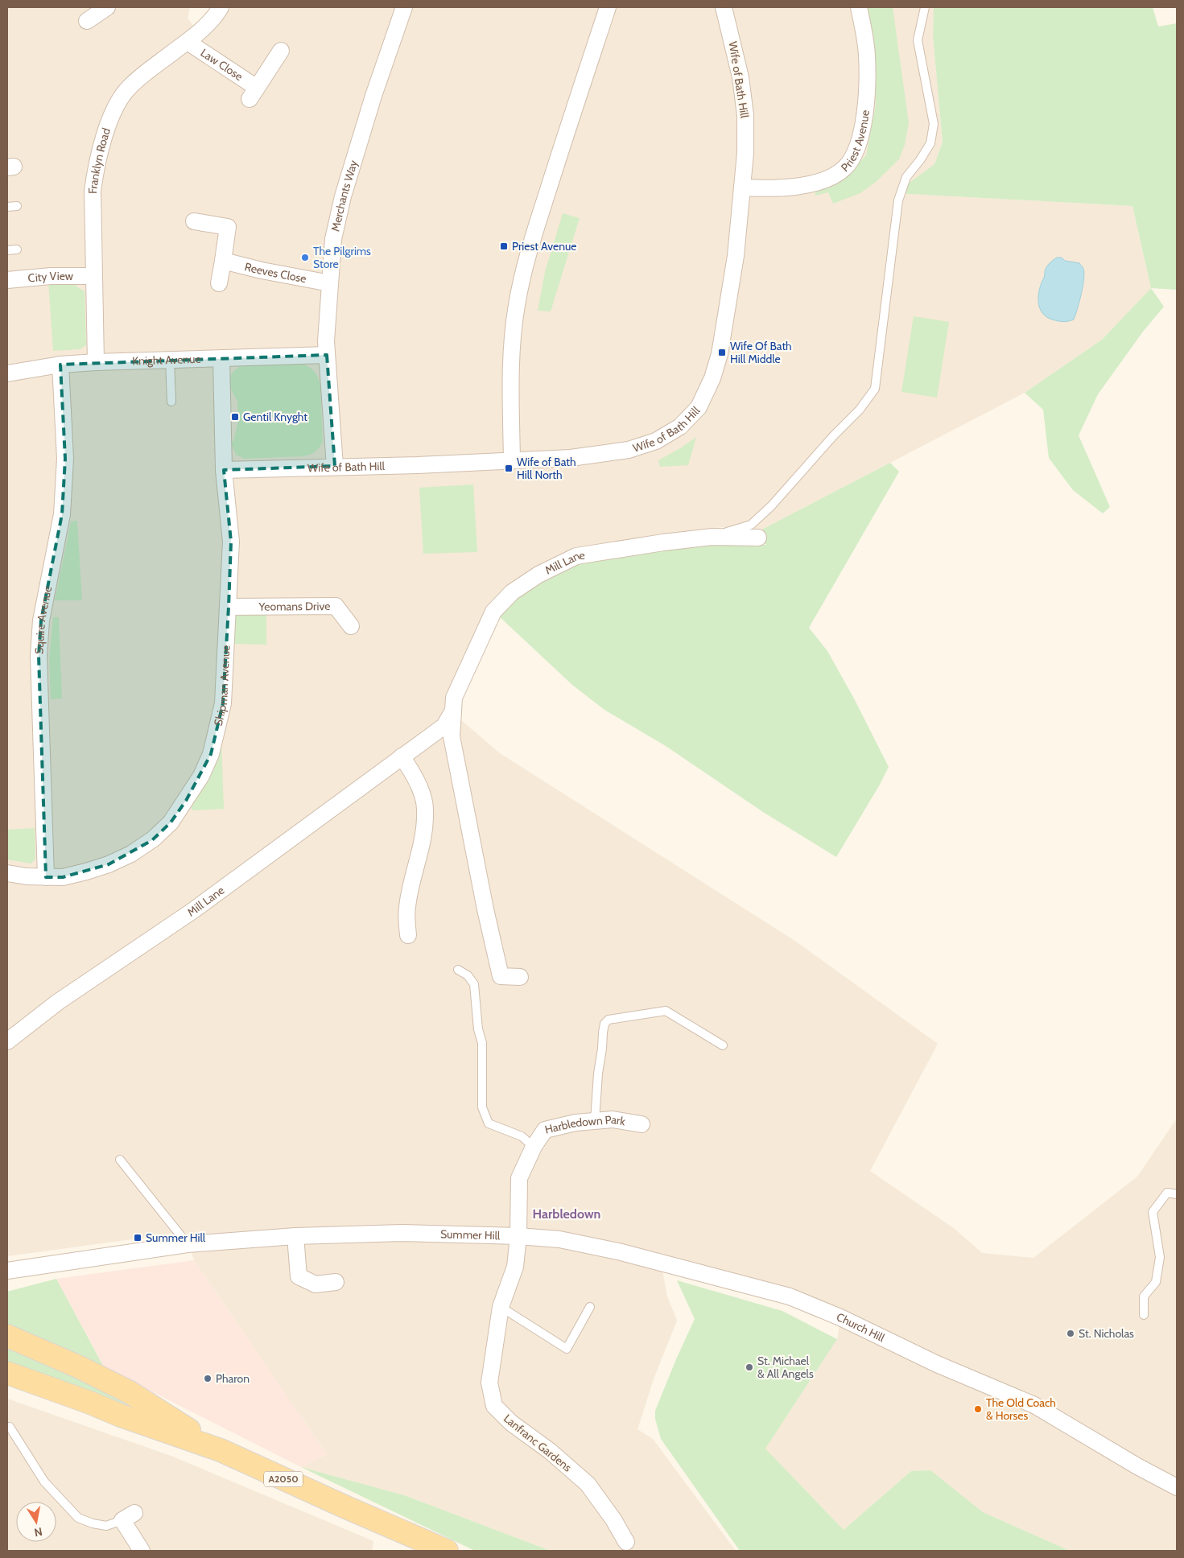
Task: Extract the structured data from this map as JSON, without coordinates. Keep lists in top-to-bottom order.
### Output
{
  "streets": {
    "main road": ["A2050"],
    "street": [
      "Law Close",
      "Wife of Bath Hill",
      "Priest Avenue",
      "Franklyn Road",
      "Merchants Way",
      "Reeves Close",
      "City View",
      "Knight Avenue",
      "Mill Lane",
      "Yeomans Drive",
      "Squire Avenue",
      "Shipman Avenue",
      "Harbledown Park",
      "Summer Hill",
      "Church Hill",
      "Lanfranc Gardens"
    ]
  },
  "crossings": [
    ["Law Close", "Franklyn Road"],
    ["Wife of Bath Hill", "Priest Avenue"],
    ["Wife of Bath Hill", "Merchants Way"],
    ["Wife of Bath Hill", "Shipman Avenue"],
    ["Franklyn Road", "City View"],
    ["Franklyn Road", "Knight Avenue"],
    ["Merchants Way", "Reeves Close"],
    ["Merchants Way", "Knight Avenue"],
    ["Knight Avenue", "Squire Avenue"],
    ["Knight Avenue", "Shipman Avenue"],
    ["Yeomans Drive", "Shipman Avenue"],
    ["Squire Avenue", "Shipman Avenue"],
    ["Harbledown Park", "Summer Hill"],
    ["Harbledown Park", "Church Hill"],
    ["Harbledown Park", "Lanfranc Gardens"],
    ["Summer Hill", "Church Hill"],
    ["Summer Hill", "Lanfranc Gardens"],
    ["Church Hill", "Lanfranc Gardens"]
  ],
  "districts": ["Harbledown"],
  "places": {
    "transit": [
      "Priest Avenue",
      "Wife Of Bath Hill Middle",
      "Gentil Knyght",
      "Wife of Bath Hill North",
      "Summer Hill"
    ],
    "other": [
      "The Pilgrims Store",
      "St. Nicholas",
      "St. Michael & All Angels",
      "Pharon",
      "The Old Coach & Horses"
    ]
  },
  "north": "bottom"
}
